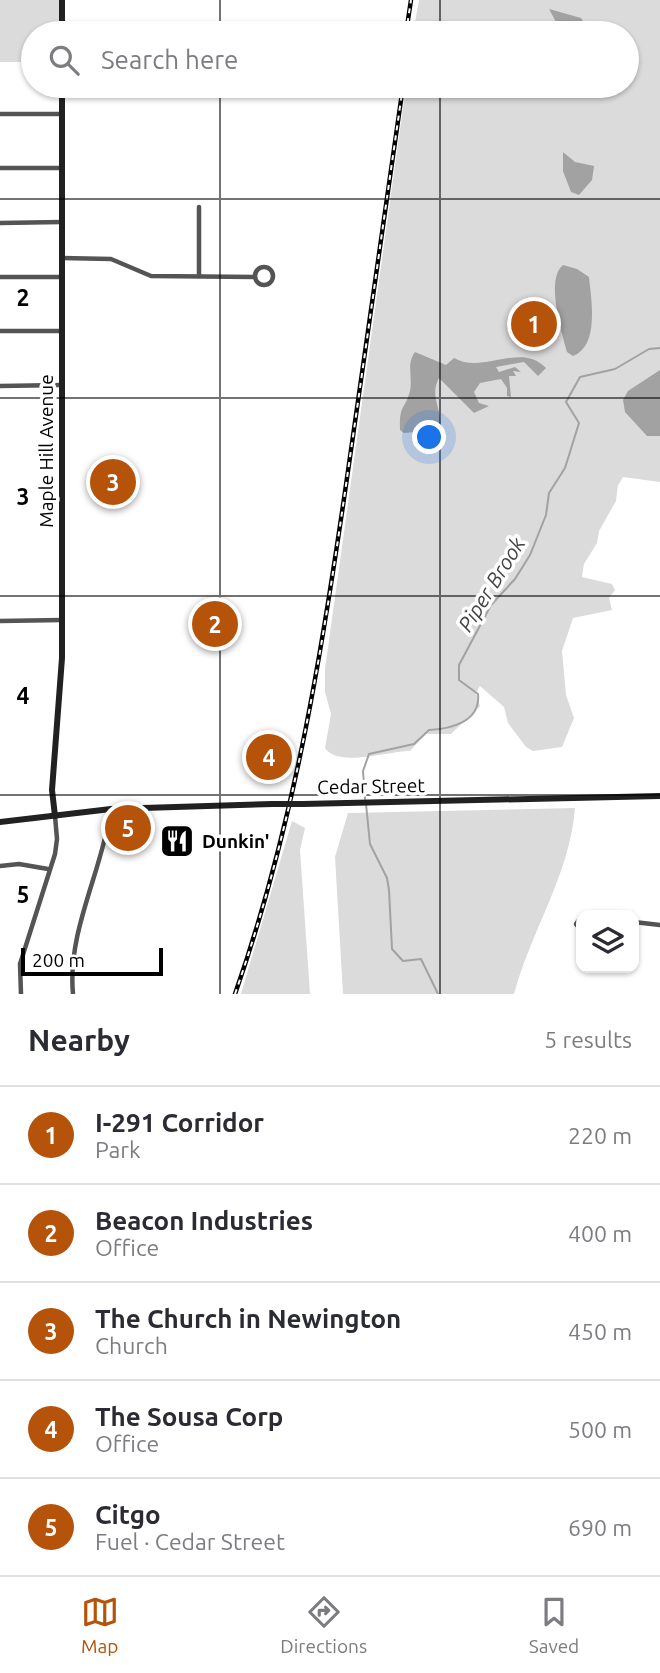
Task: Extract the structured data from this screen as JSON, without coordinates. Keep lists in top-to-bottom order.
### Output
{
  "streets": {
    "street": ["Maple Hill Avenue", "Cedar Street"]
  },
  "crossings": [
    ["Maple Hill Avenue", "Cedar Street"]
  ],
  "water": ["Piper Brook"],
  "places": {
    "restaurant": ["Dunkin'"]
  },
  "scale_bar": "200 m",
  "page": {
    "search": "Search here",
    "pins": [
      "1",
      "3",
      "2",
      "4",
      "5"
    ],
    "scale": "200 m",
    "heading": ["Nearby", "5 results"],
    "list": [
      {
        "mark": "1",
        "name": "I-291 Corridor",
        "note": "Park",
        "value": "220 m"
      },
      {
        "mark": "2",
        "name": "Beacon Industries",
        "note": "Office",
        "value": "400 m"
      },
      {
        "mark": "3",
        "name": "The Church in Newington",
        "note": "Church",
        "value": "450 m"
      },
      {
        "mark": "4",
        "name": "The Sousa Corp",
        "note": "Office",
        "value": "500 m"
      },
      {
        "mark": "5",
        "name": "Citgo",
        "note": "Fuel · Cedar Street",
        "value": "690 m"
      }
    ],
    "nav": ["Map", "Directions", "Saved"]
  },
  "grid": {
    "rows": [
      "2",
      "3",
      "4",
      "5"
    ]
  }
}
